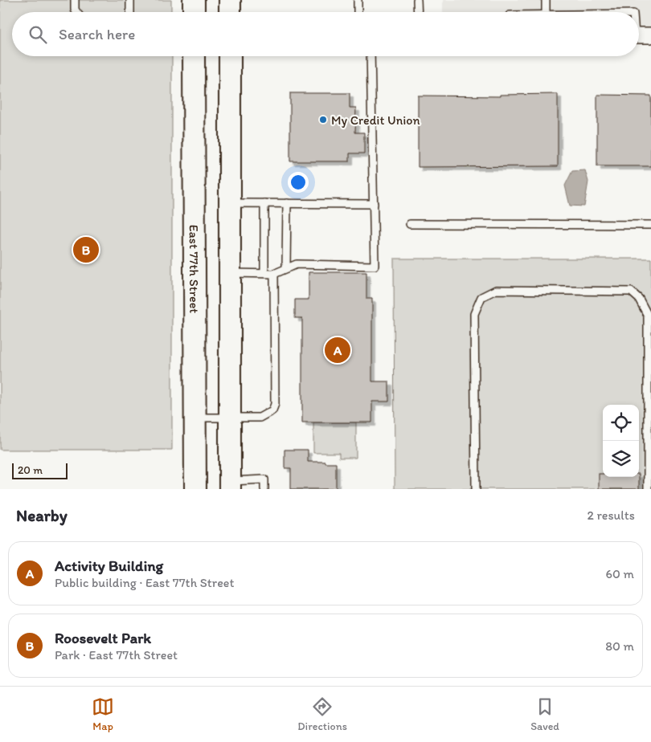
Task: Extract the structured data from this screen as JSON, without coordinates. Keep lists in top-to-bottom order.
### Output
{
  "streets": {
    "street": ["East 77th Street"]
  },
  "places": ["My Credit Union"],
  "scale_bar": "20 m",
  "page": {
    "search": "Search here",
    "pins": ["B", "A"],
    "scale": "20 m",
    "heading": ["Nearby", "2 results"],
    "list": [
      {
        "mark": "A",
        "name": "Activity Building",
        "note": "Public building · East 77th Street",
        "value": "60 m"
      },
      {
        "mark": "B",
        "name": "Roosevelt Park",
        "note": "Park · East 77th Street",
        "value": "80 m"
      }
    ],
    "nav": ["Map", "Directions", "Saved"]
  }
}
